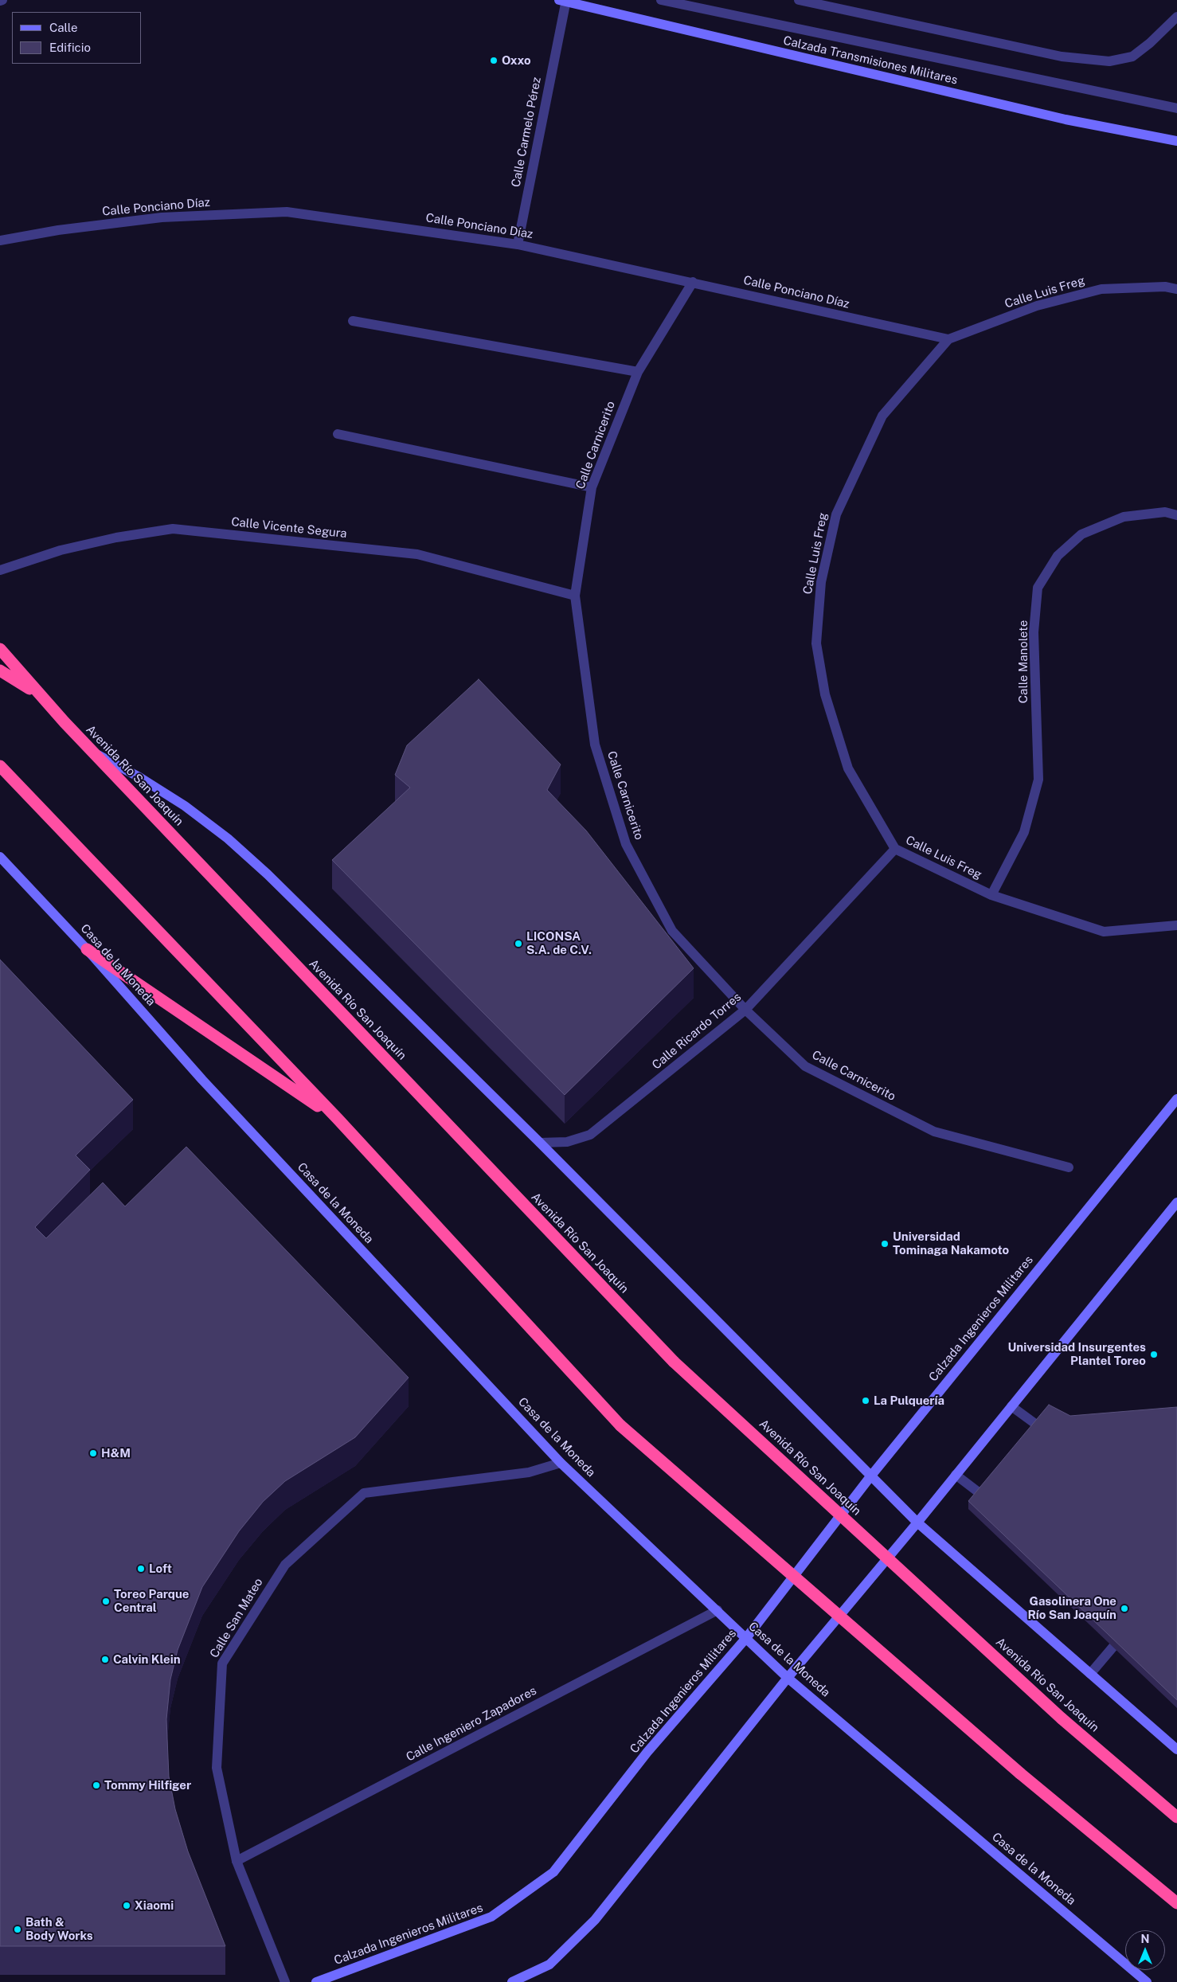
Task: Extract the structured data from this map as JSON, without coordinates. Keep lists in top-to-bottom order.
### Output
{
  "streets": {
    "highway": ["Avenida Río San Joaquín"],
    "main road": ["Calzada Transmisiones Militares", "Casa de la Moneda", "Calzada Ingenieros Militares"],
    "street": [
      "Calle Carmelo Pérez",
      "Calle Ponciano Díaz",
      "Calle Luis Freg",
      "Calle Carnicerito",
      "Calle Vicente Segura",
      "Calle Manolete",
      "Calle Ricardo Torres",
      "Calle San Mateo",
      "Calle Ingeniero Zapadores"
    ]
  },
  "crossings": [
    ["Calzada Transmisiones Militares", "Calle Carmelo Pérez"],
    ["Calle Carmelo Pérez", "Calle Ponciano Díaz"],
    ["Calle Ponciano Díaz", "Calle Luis Freg"],
    ["Calle Ponciano Díaz", "Calle Carnicerito"],
    ["Calle Luis Freg", "Calle Manolete"],
    ["Calle Luis Freg", "Calle Ricardo Torres"],
    ["Calle Carnicerito", "Calle Vicente Segura"],
    ["Calle Carnicerito", "Calle Ricardo Torres"],
    ["Casa de la Moneda", "Calzada Ingenieros Militares"],
    ["Casa de la Moneda", "Calle San Mateo"],
    ["Casa de la Moneda", "Calle Ingeniero Zapadores"],
    ["Calle San Mateo", "Calle Ingeniero Zapadores"]
  ],
  "places": [
    "Oxxo",
    "LICONSA S.A. de C.V.",
    "Universidad Tominaga Nakamoto",
    "Universidad Insurgentes Plantel Toreo",
    "La Pulquería",
    "H&M",
    "Loft",
    "Toreo Parque Central",
    "Gasolinera One Río San Joaquín",
    "Calvin Klein",
    "Tommy Hilfiger",
    "Xiaomi",
    "Bath & Body Works"
  ],
  "legend": ["Calle", "Edificio"],
  "north": "top"
}
